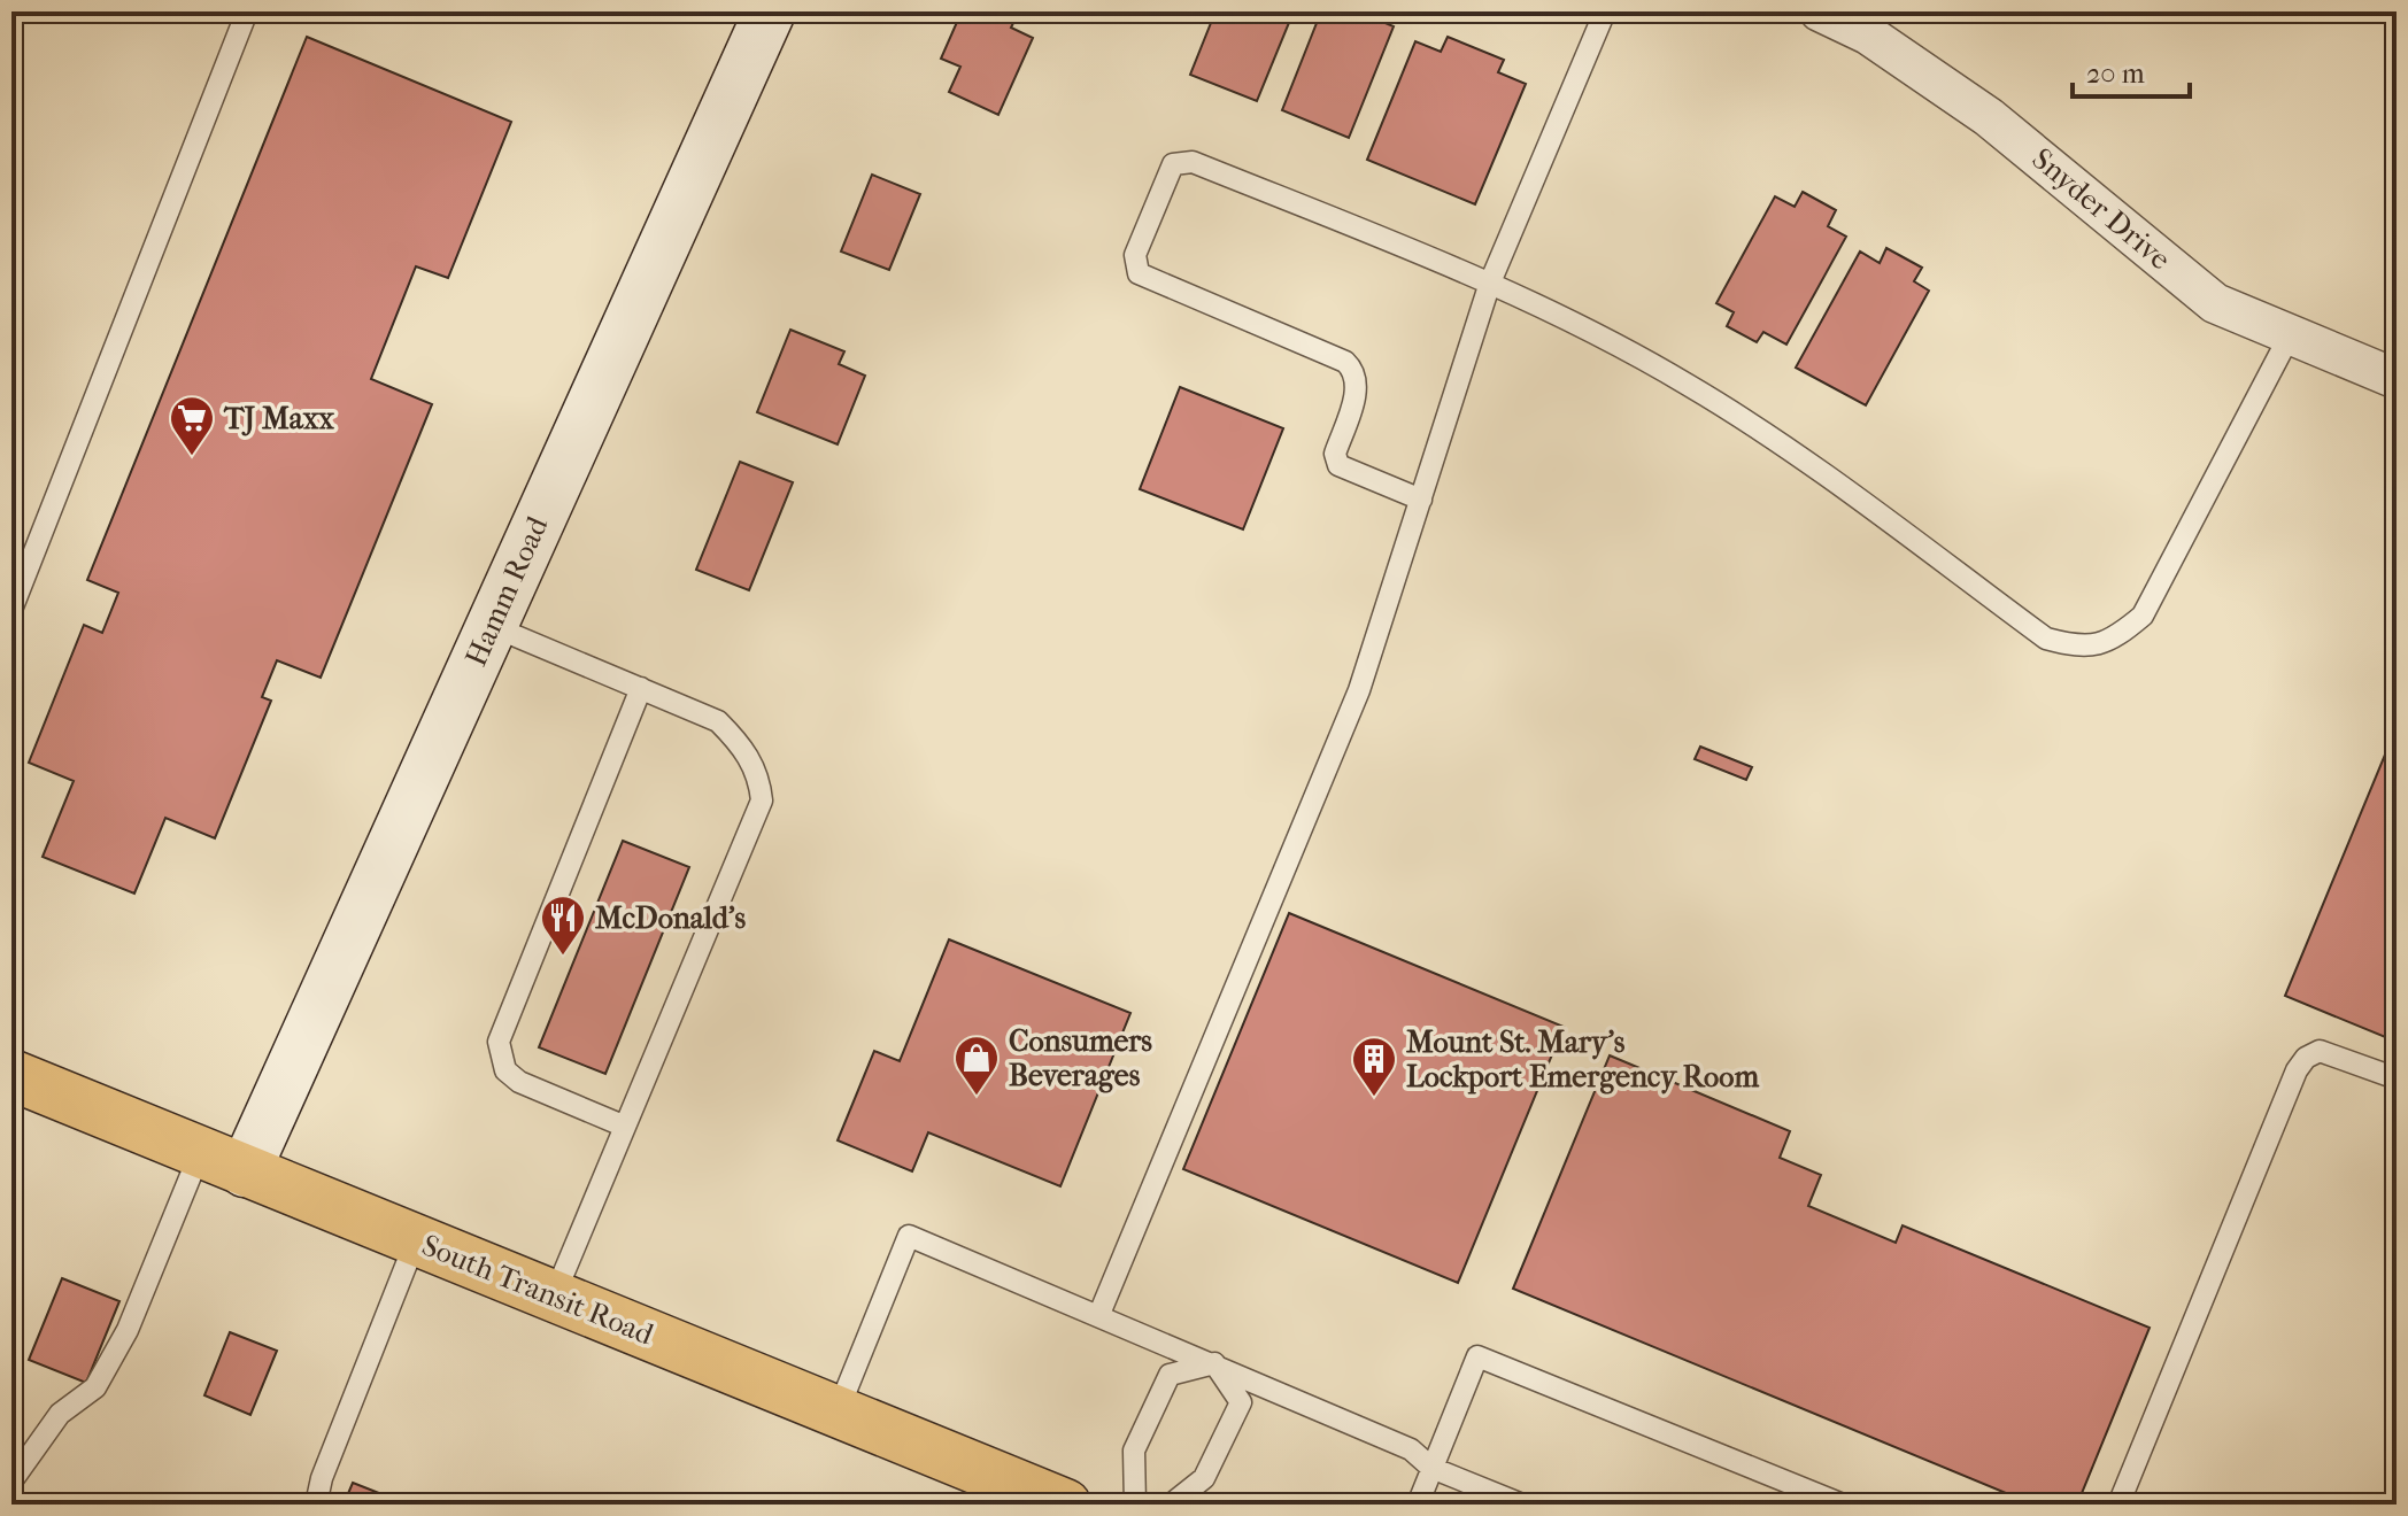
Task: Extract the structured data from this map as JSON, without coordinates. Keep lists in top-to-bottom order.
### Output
{
  "streets": {
    "highway": ["South Transit Road"],
    "street": ["Snyder Drive", "Hamm Road"]
  },
  "crossings": [
    ["Hamm Road", "South Transit Road"]
  ],
  "places": {
    "supermarket": ["TJ Maxx"],
    "restaurant": ["McDonald's"],
    "shop": ["Consumers Beverages"],
    "building": ["Mount St. Mary's Lockport Emergency Room"]
  },
  "scale_bar": "20 m"
}
